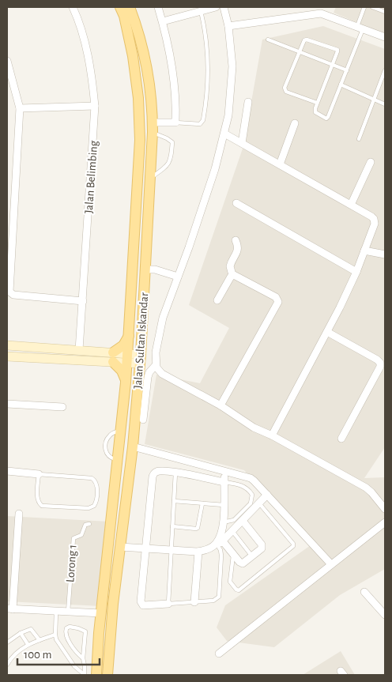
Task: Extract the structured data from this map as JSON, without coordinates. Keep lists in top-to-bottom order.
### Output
{
  "streets": {
    "main road": ["Jalan Sultan Iskandar"],
    "street": ["Jalan Belimbing"],
    "lane": ["Lorong 1"]
  },
  "scale_bar": "100 m"
}
